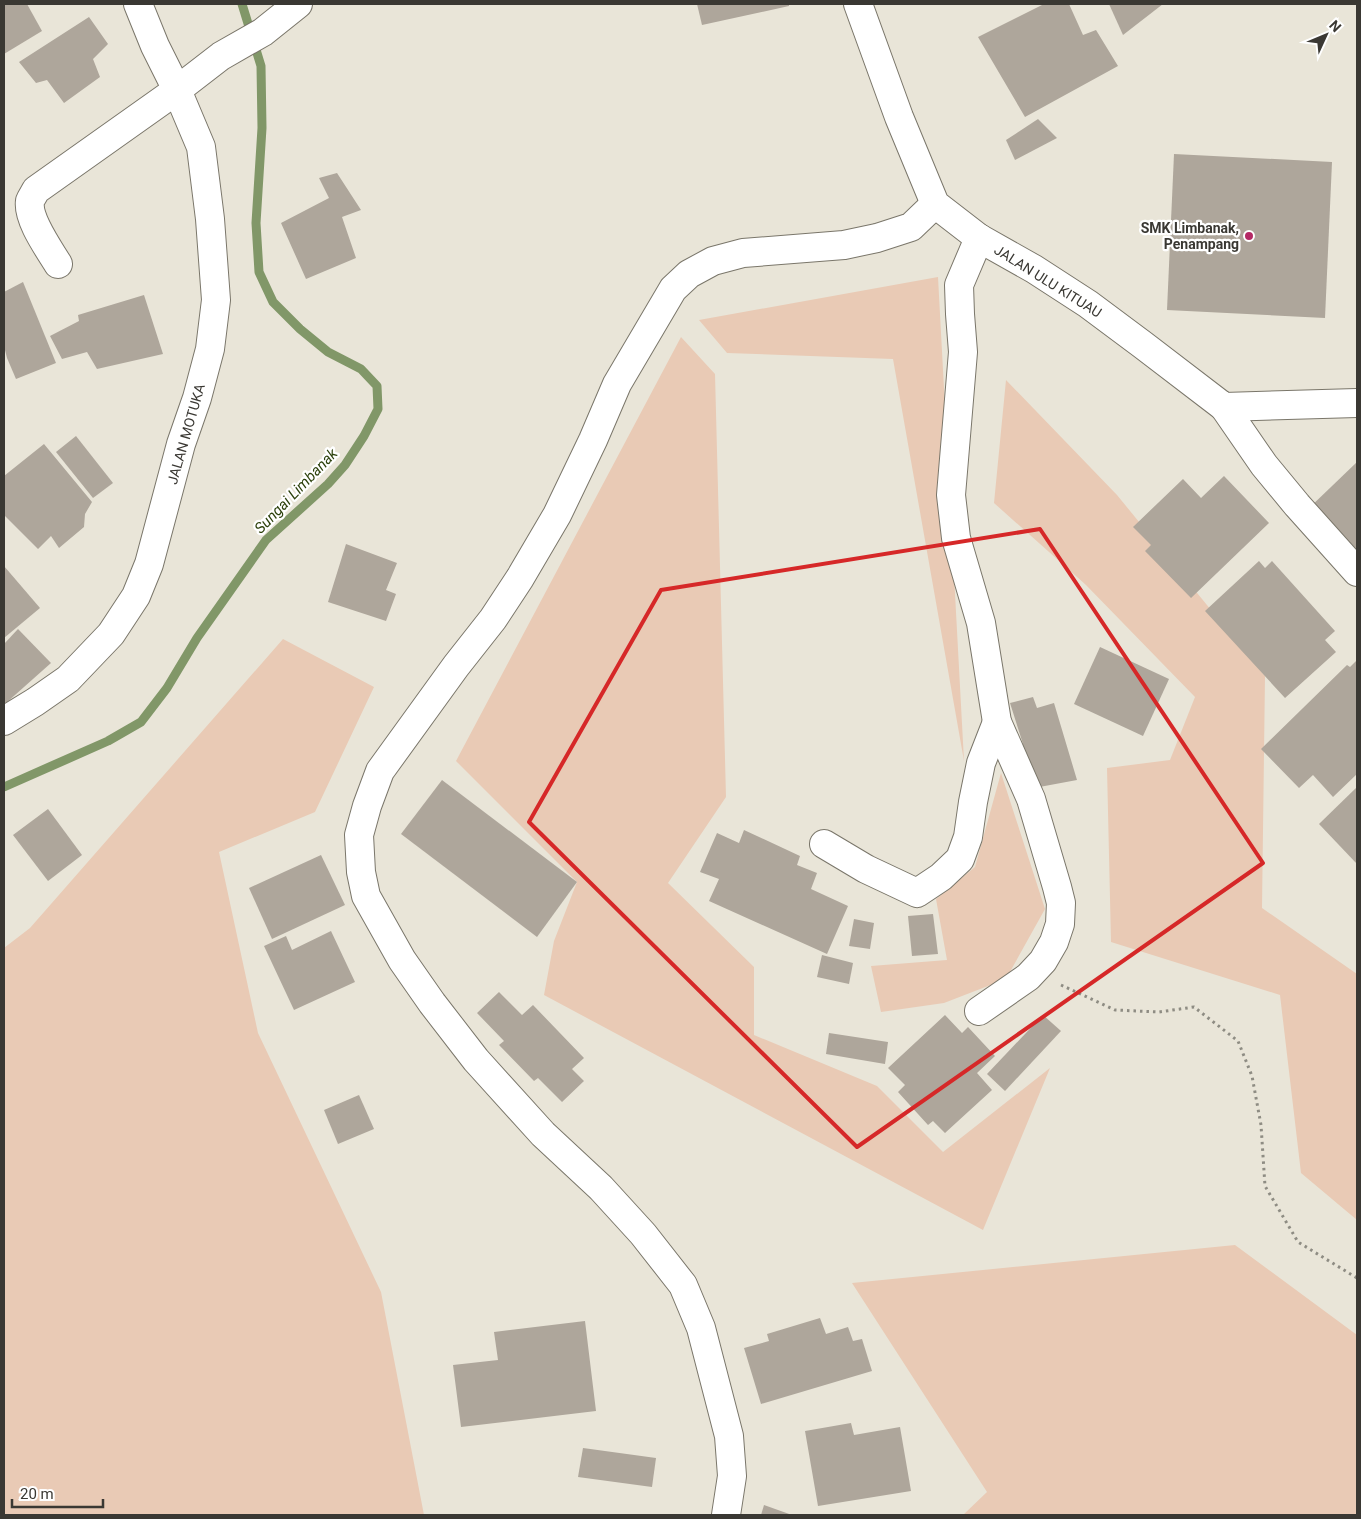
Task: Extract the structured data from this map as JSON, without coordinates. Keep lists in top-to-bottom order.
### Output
{
  "streets": {
    "street": ["JALAN ULU KITUAU", "JALAN MOTUKA"]
  },
  "water": ["Sungai Limbanak"],
  "places": ["SMK Limbanak, Penampang"],
  "scale_bar": "20 m",
  "north": "top right"
}
